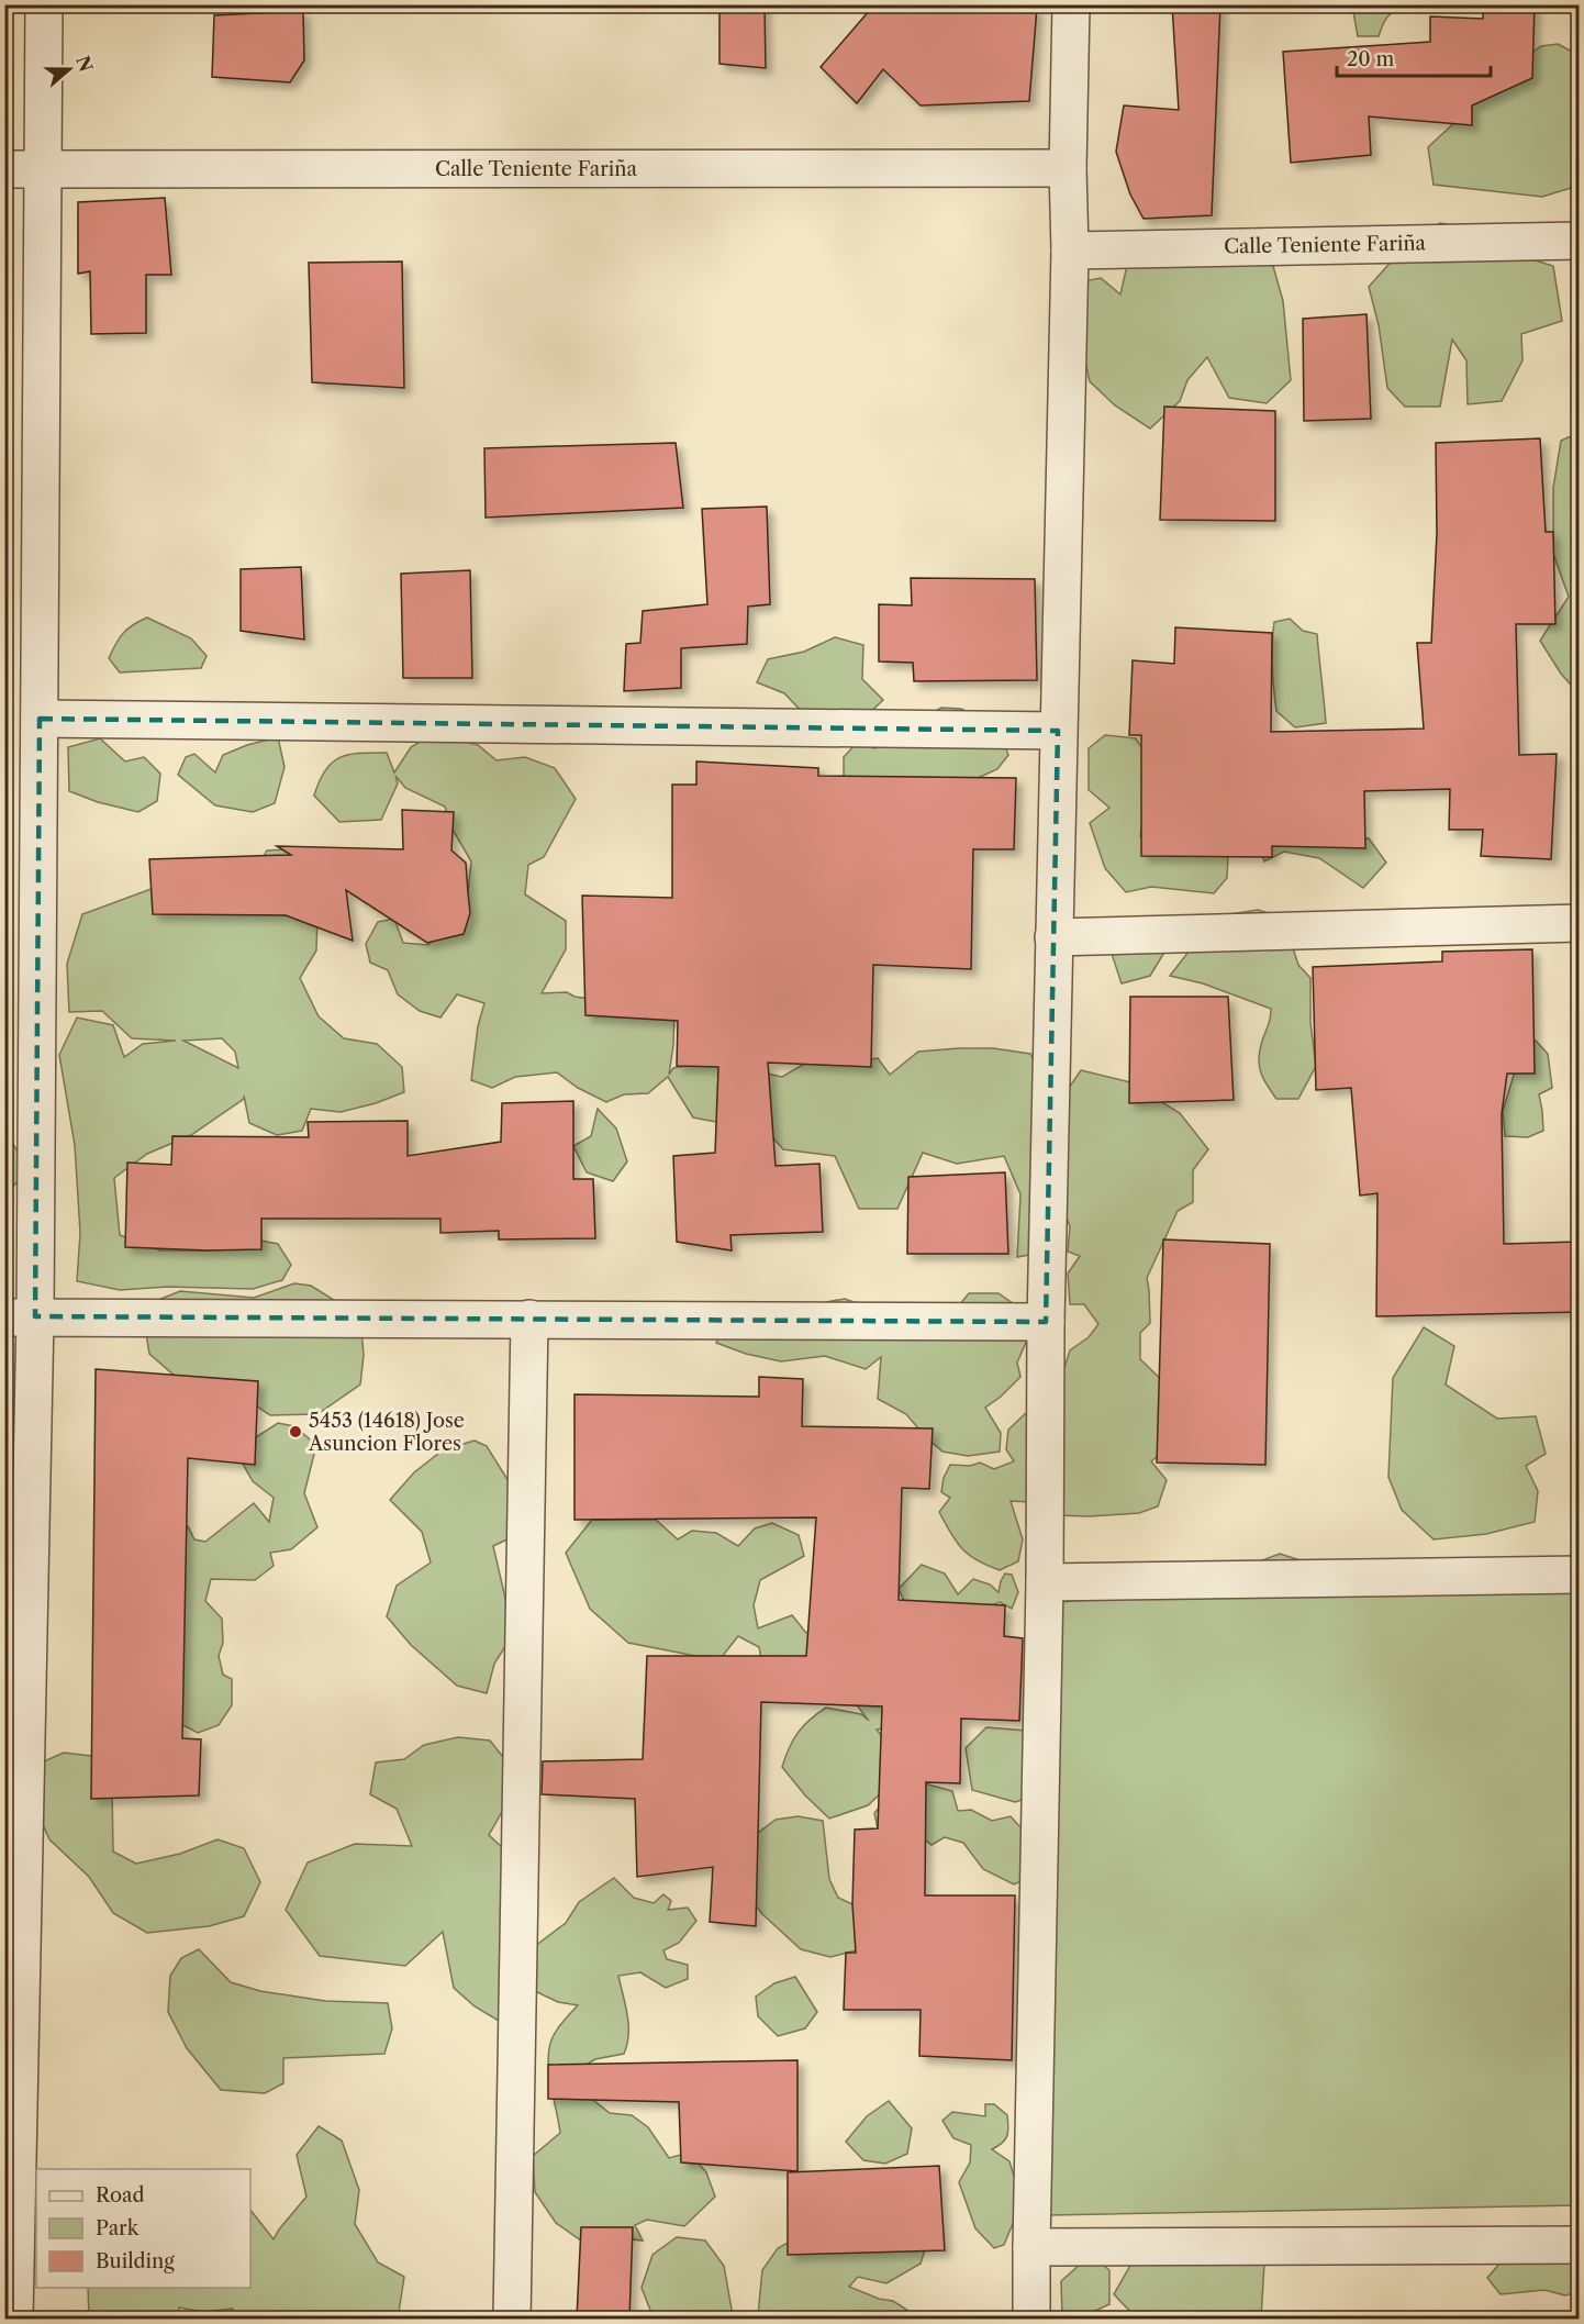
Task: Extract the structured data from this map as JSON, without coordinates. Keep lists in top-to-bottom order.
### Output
{
  "streets": {
    "street": ["Calle Teniente Fariña"]
  },
  "places": ["5453 (14618) Jose Asuncion Flores"],
  "legend": ["Road", "Park", "Building"],
  "scale_bar": "20 m",
  "north": "right"
}
